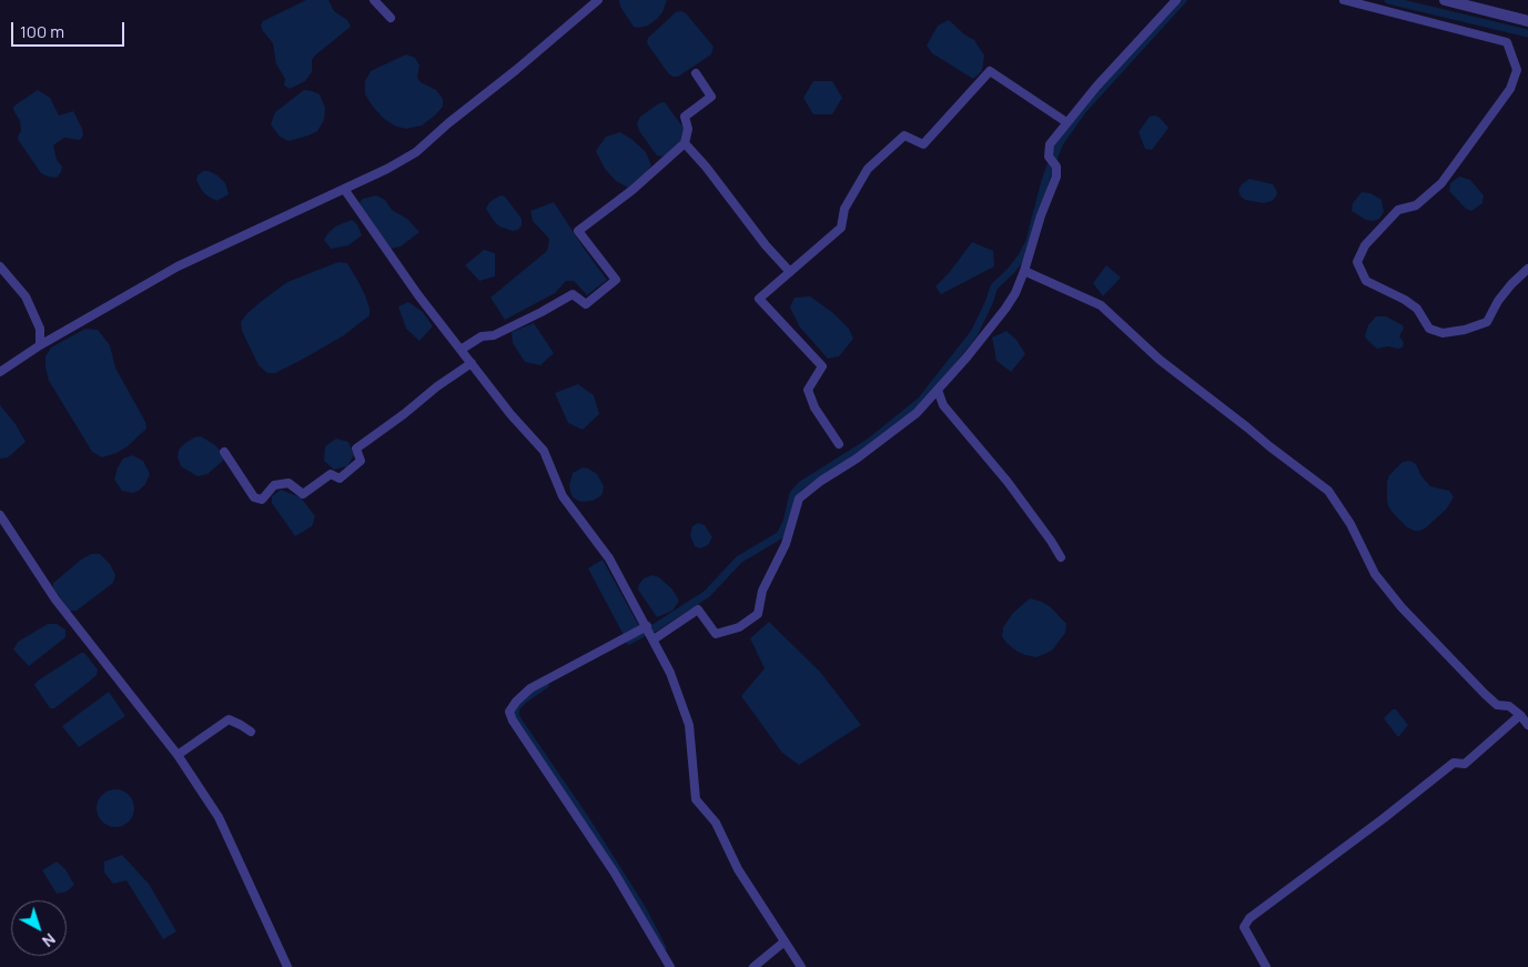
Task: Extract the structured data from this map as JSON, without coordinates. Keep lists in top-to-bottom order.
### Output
{
  "scale_bar": "100 m",
  "north": "bottom right"
}
